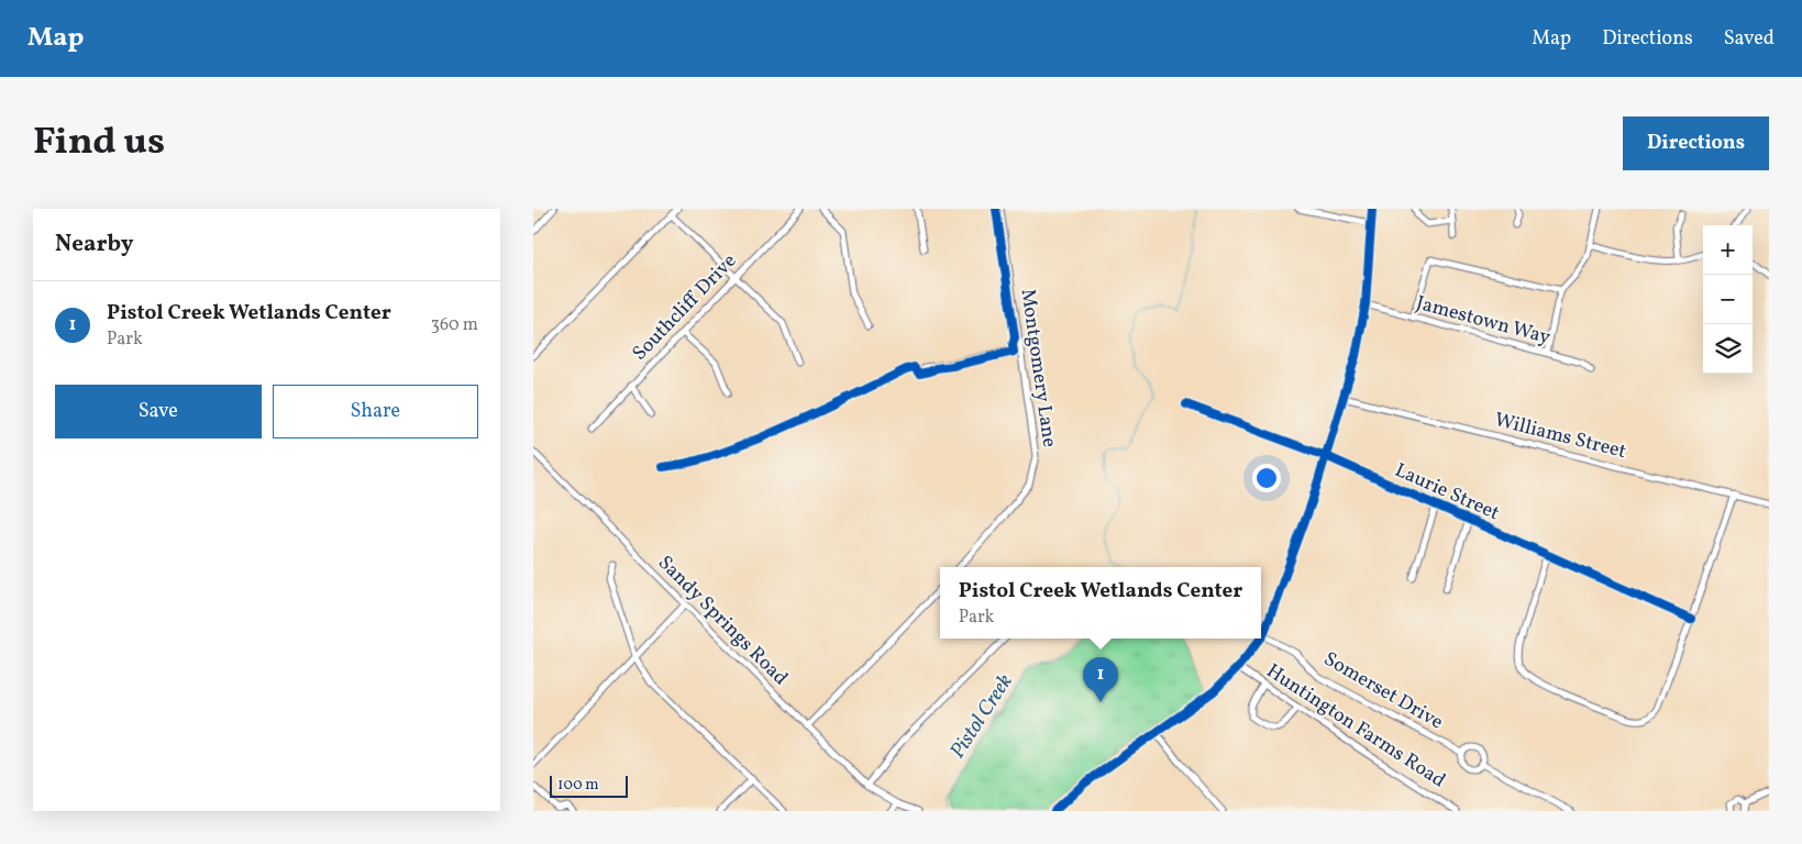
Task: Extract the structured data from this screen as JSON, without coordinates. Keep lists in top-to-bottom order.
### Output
{
  "streets": {
    "street": [
      "Southcliff Drive",
      "Jamestown Way",
      "Montgomery Lane",
      "Williams Street",
      "Laurie Street",
      "Sandy Springs Road",
      "Somerset Drive",
      "Huntington Farms Road"
    ]
  },
  "water": ["Pistol Creek"],
  "scale_bar": "100 m",
  "page": {
    "header": "Map",
    "nav": ["Map", "Directions", "Saved"],
    "title": "Find us",
    "buttons": [
      "Directions",
      ["Save", "Share"]
    ],
    "heading": "Nearby",
    "map_buttons": ["+", "−"],
    "list": [
      {
        "mark": "1",
        "name": "Pistol Creek Wetlands Center",
        "note": "Park",
        "value": "360 m"
      }
    ],
    "popup": ["Pistol Creek Wetlands Center", "Park"],
    "pins": "1",
    "scale": "100 m"
  }
}
